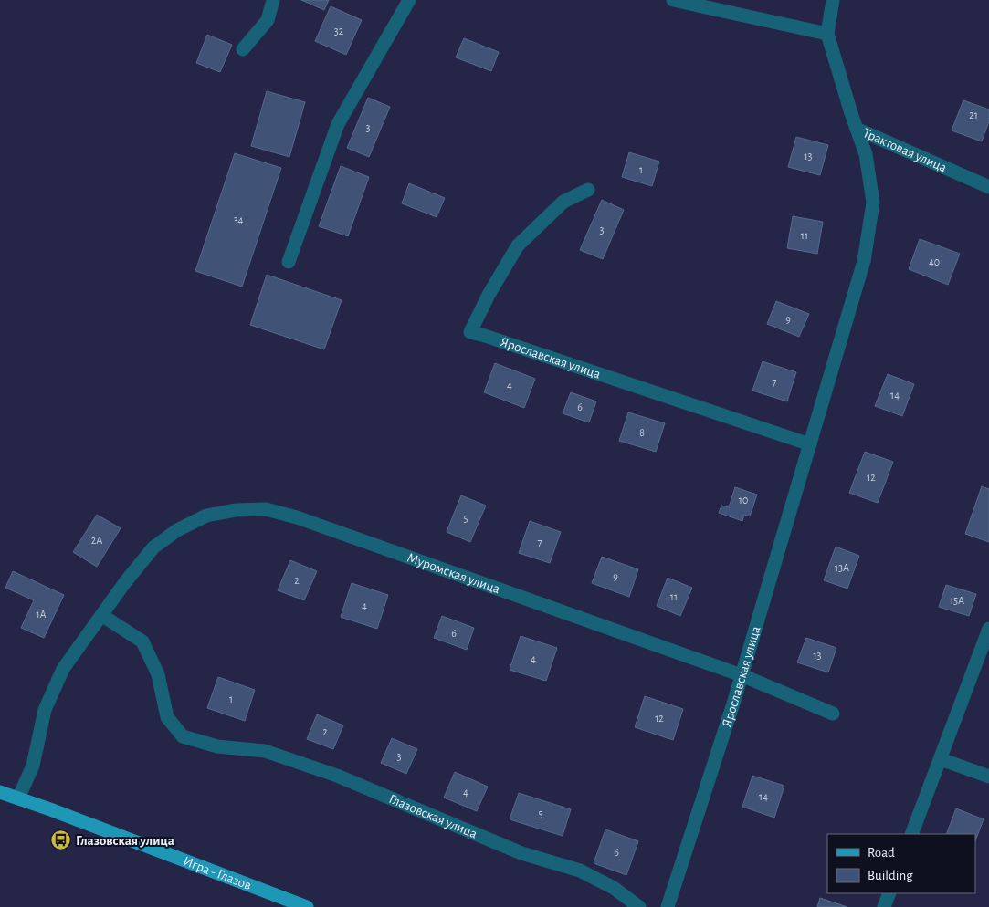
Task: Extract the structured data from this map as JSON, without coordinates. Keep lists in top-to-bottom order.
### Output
{
  "streets": {
    "main road": ["Игра - Глазов"],
    "street": [
      "Трактовая улица",
      "Ярославская улица",
      "Муромская улица",
      "Глазовская улица"
    ]
  },
  "crossings": [
    ["Трактовая улица", "Ярославская улица"],
    ["Ярославская улица", "Муромская улица"],
    ["Муромская улица", "Глазовская улица"],
    ["Муромская улица", "Игра - Глазов"]
  ],
  "places": {
    "bus stop": ["Глазовская улица"]
  },
  "house_numbers": [
    "32",
    "21",
    "3",
    "13",
    "1",
    "34",
    "3",
    "11",
    "40",
    "9",
    "7",
    "4",
    "14",
    "6",
    "8",
    "12",
    "10",
    "5",
    "2А",
    "7",
    "13А",
    "9",
    "2",
    "11",
    "15А",
    "4",
    "1А",
    "6",
    "13",
    "4",
    "1",
    "12",
    "2",
    "3",
    "4",
    "14",
    "5",
    "6"
  ],
  "legend": ["Road", "Building"]
}
